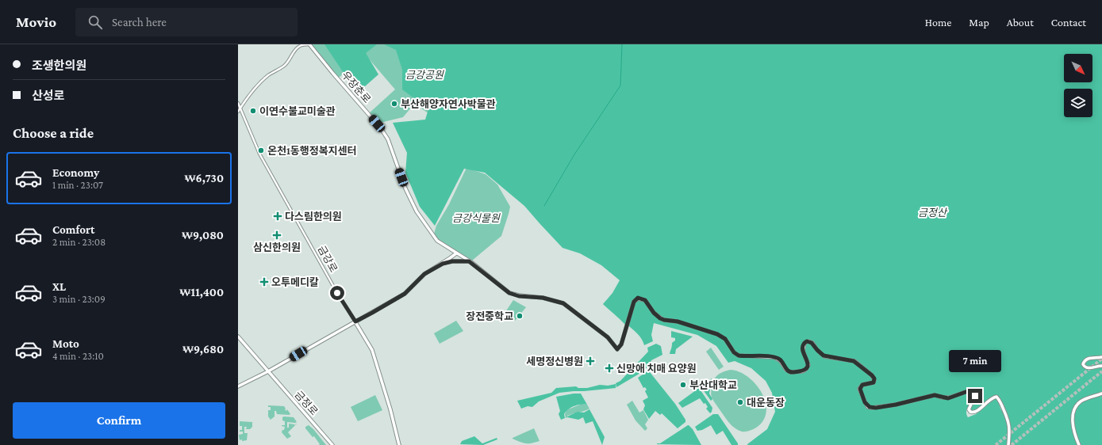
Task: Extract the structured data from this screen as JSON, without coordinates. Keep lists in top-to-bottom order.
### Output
{
  "streets": {
    "main road": ["우장춘로", "금강로", "금정로"]
  },
  "parks": ["금강공원", "금정산", "금강식물원"],
  "places": {
    "other": [
      "부산해양자연사박물관",
      "이연수불교미술관",
      "온천1동행정복지센터",
      "장전중학교",
      "부산대학교",
      "대운동장"
    ],
    "health": [
      "다스림한의원",
      "삼신한의원",
      "오투메디칼",
      "세명정신병원",
      "신망애 치매 요양원"
    ]
  },
  "north": "bottom right",
  "page": {
    "header": "Movio",
    "search": "Search here",
    "nav": [
      "Home",
      "Map",
      "About",
      "Contact"
    ],
    "banner": ["조생한의원", "산성로"],
    "heading": "Choose a ride",
    "list": [
      {
        "name": "Economy",
        "note": "1 min · 23:07",
        "value": "₩6,730"
      },
      {
        "name": "Comfort",
        "note": "2 min · 23:08",
        "value": "₩9,080"
      },
      {
        "name": "XL",
        "note": "3 min · 23:09",
        "value": "₩11,400"
      },
      {
        "name": "Moto",
        "note": "4 min · 23:10",
        "value": "₩9,680"
      }
    ],
    "bubble": "7 min",
    "buttons": "Confirm"
  }
}
